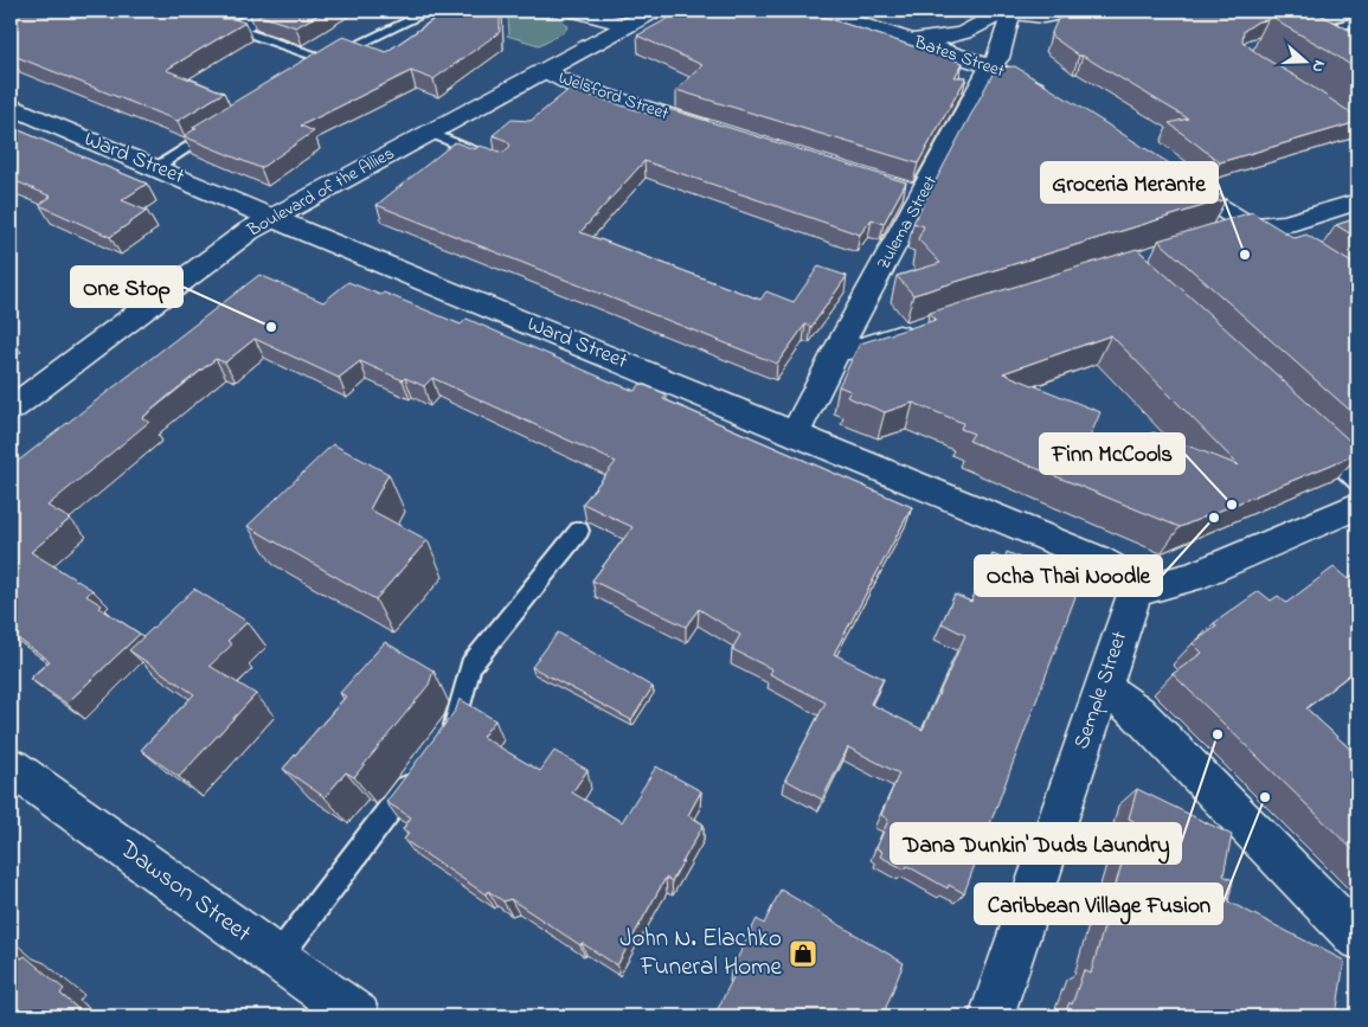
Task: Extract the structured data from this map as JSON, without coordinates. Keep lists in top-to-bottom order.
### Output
{
  "streets": {
    "street": [
      "Bates Street",
      "Welsford Street",
      "Ward Street",
      "Boulevard of the Allies",
      "Zulema Street",
      "Semple Street",
      "Dawson Street"
    ]
  },
  "crossings": [
    ["Bates Street", "Zulema Street"],
    ["Welsford Street", "Boulevard of the Allies"],
    ["Ward Street", "Boulevard of the Allies"],
    ["Ward Street", "Zulema Street"],
    ["Ward Street", "Semple Street"]
  ],
  "places": {
    "other": [
      "Groceria Merante",
      "One Stop",
      "Finn McCools",
      "Ocha Thai Noodle",
      "Dana Dunkin' Duds Laundry",
      "Caribbean Village Fusion"
    ],
    "shop": ["John N. Elachko Funeral Home"]
  },
  "north": "right"
}
